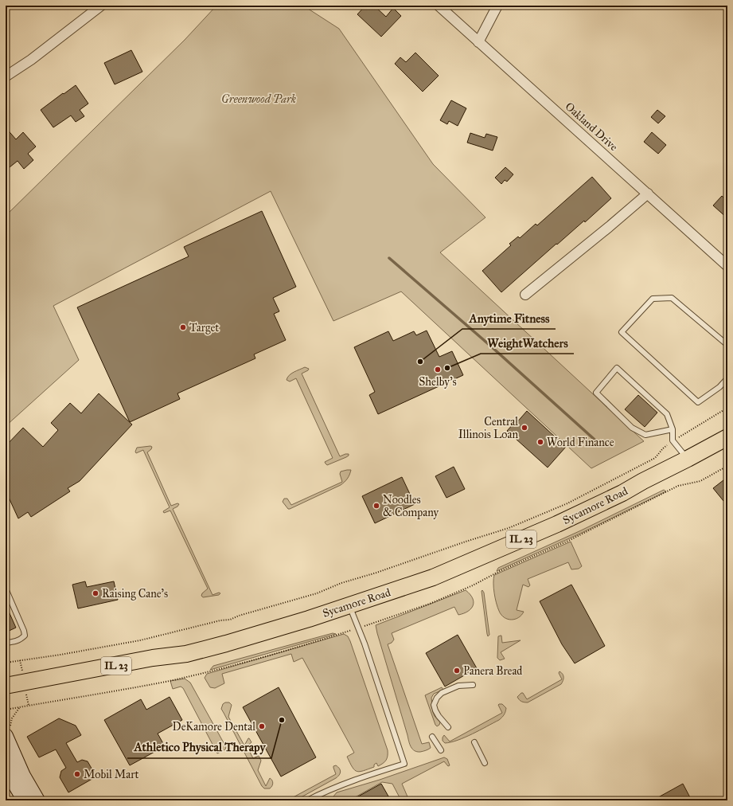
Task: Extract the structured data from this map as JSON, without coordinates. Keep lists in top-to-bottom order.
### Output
{
  "streets": {
    "main road": ["Sycamore Road", "IL 23"],
    "street": ["Oakland Drive"]
  },
  "crossings": [
    ["Sycamore Road", "IL 23"]
  ],
  "parks": ["Greenwood Park"],
  "places": [
    "Target",
    "Anytime Fitness",
    "WeightWatchers",
    "Shelby's",
    "Central Illinois Loan",
    "World Finance",
    "Noodles & Company",
    "Raising Cane's",
    "Panera Bread",
    "Athletico Physical Therapy",
    "DeKamore Dental",
    "Mobil Mart"
  ]
}
